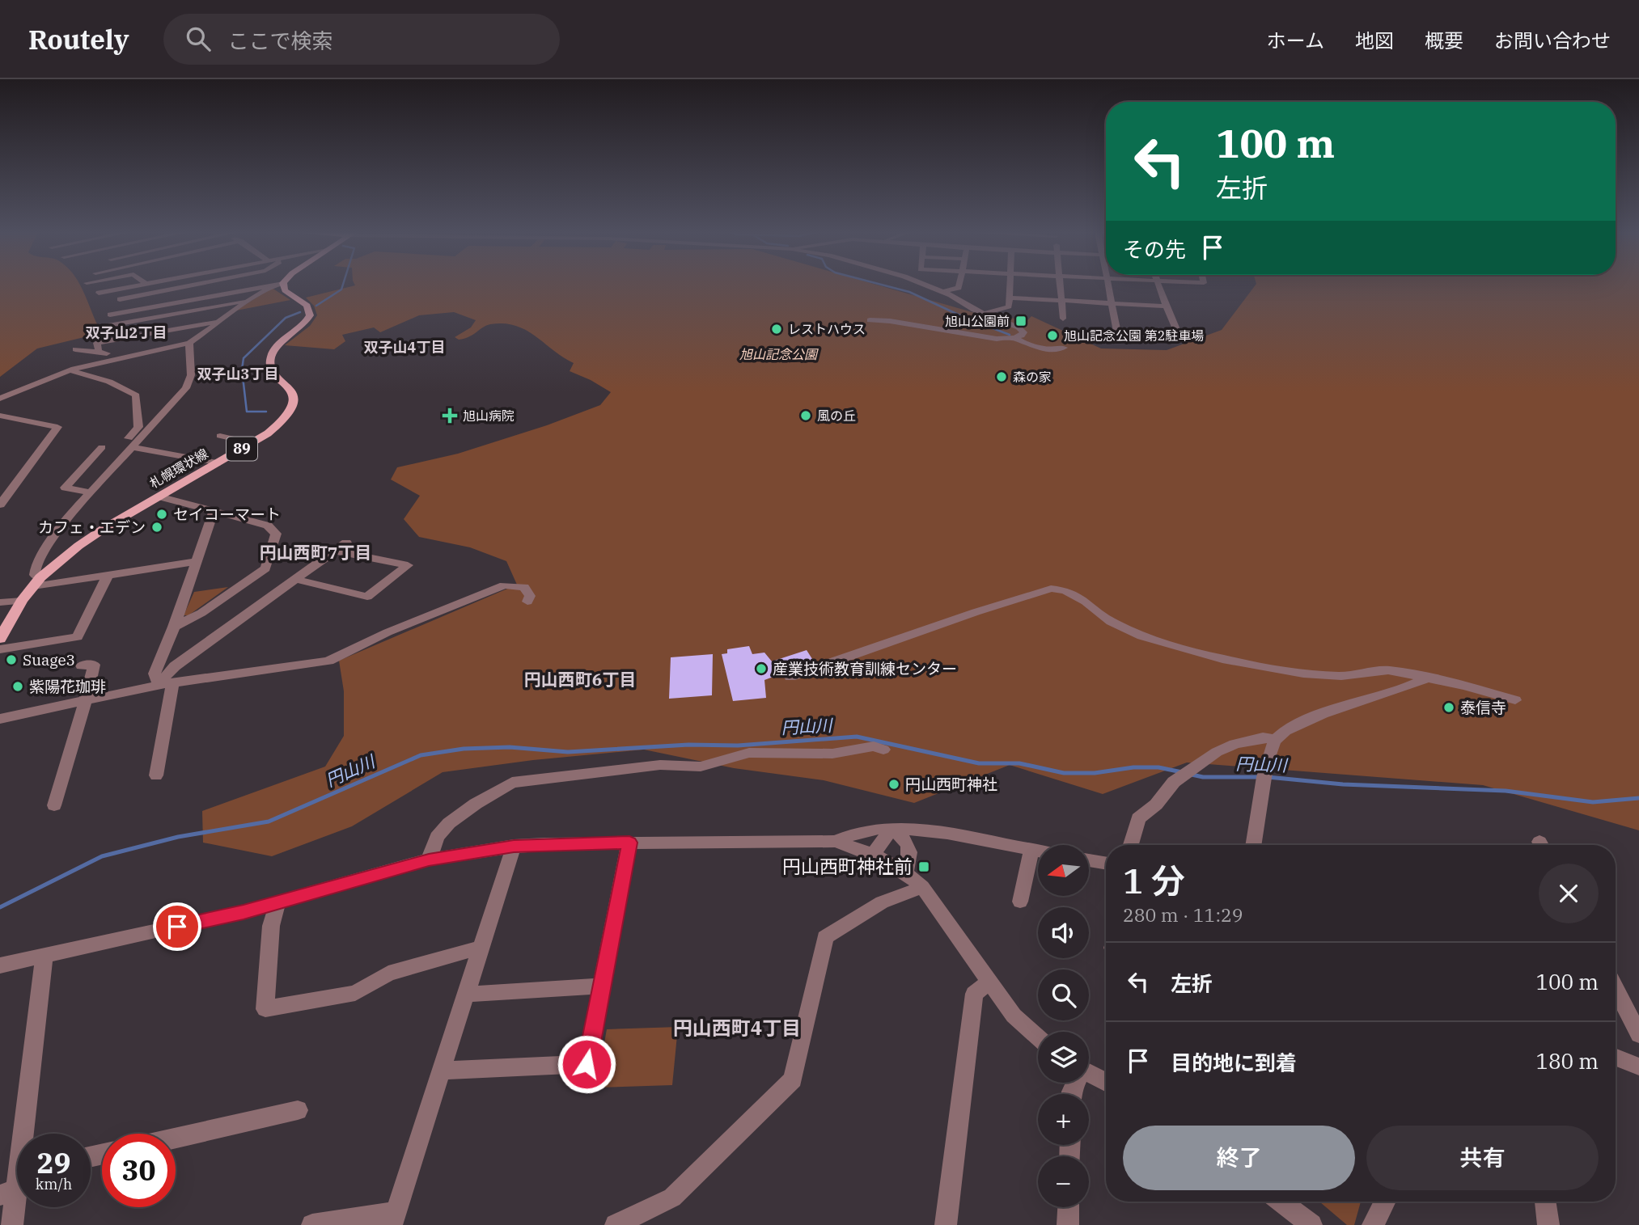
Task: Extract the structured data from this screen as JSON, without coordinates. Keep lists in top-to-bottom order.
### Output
{
  "streets": {
    "main road": ["89", "札幌環状線"]
  },
  "districts": [
    "双子山2丁目",
    "双子山4丁目",
    "双子山3丁目",
    "円山西町7丁目",
    "円山西町6丁目",
    "円山西町4丁目"
  ],
  "water": ["円山川"],
  "parks": ["旭山記念公園"],
  "places": {
    "transit": ["旭山公園前", "円山西町神社前"],
    "other": [
      "レストハウス",
      "旭山記念公園 第2駐車場",
      "森の家",
      "風の丘",
      "セイコーマート",
      "カフェ・エデン",
      "Suage3",
      "産業技術教育訓練センター",
      "紫陽花珈琲",
      "泰信寺",
      "円山西町神社"
    ],
    "health": ["旭山病院"]
  },
  "north": "left",
  "page": {
    "header": "Routely",
    "search": "ここで検索",
    "nav": [
      "ホーム",
      "地図",
      "概要",
      "お問い合わせ"
    ],
    "turn": ["100 m", "左折"],
    "then": "その先",
    "map_buttons": ["+", "−"],
    "heading": ["1 分", "280 m · 11:29"],
    "list": [
      {
        "name": "左折",
        "value": "100 m"
      },
      {
        "name": "目的地に到着",
        "value": "180 m"
      }
    ],
    "buttons": ["終了", "共有"],
    "speed": "29 km/h",
    "limit": "30"
  }
}
